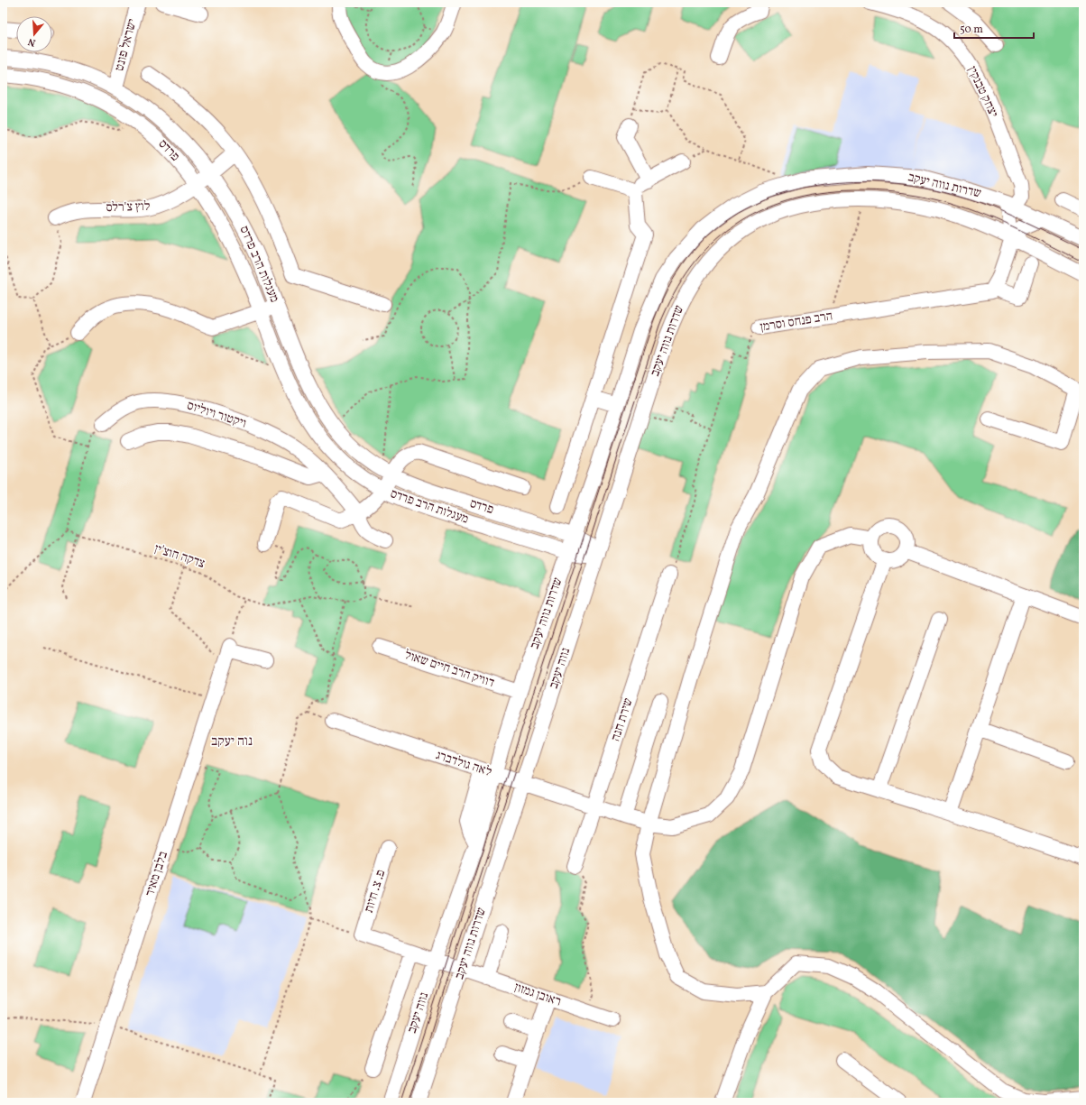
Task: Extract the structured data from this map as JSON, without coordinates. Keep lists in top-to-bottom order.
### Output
{
  "streets": {
    "street": [
      "ישראל פונט",
      "יצחק טבנקין",
      "פרדס",
      "שדרות נווה יעקב",
      "לוץ צ'רלס",
      "מעגלות הרב פרדס",
      "הרב פנחס וסרמן",
      "ויקטור ויוליוס",
      "נווה יעקב",
      "דוויק הרב חיים שאול",
      "שירת חנה",
      "לאה גולדברג",
      "בלבן מאיר",
      "פ. צ. חיות",
      "ראובן גמזון"
    ],
    "path": ["צדקה חוצ'ין"]
  },
  "crossings": [
    ["ישראל פונט", "פרדס"],
    ["יצחק טבנקין", "שדרות נווה יעקב"],
    ["פרדס", "שדרות נווה יעקב"],
    ["פרדס", "לוץ צ'רלס"],
    ["פרדס", "מעגלות הרב פרדס"],
    ["שדרות נווה יעקב", "מעגלות הרב פרדס"],
    ["שדרות נווה יעקב", "נווה יעקב"],
    ["שדרות נווה יעקב", "דוויק הרב חיים שאול"],
    ["שדרות נווה יעקב", "לאה גולדברג"],
    ["שדרות נווה יעקב", "ראובן גמזון"],
    ["לוץ צ'רלס", "מעגלות הרב פרדס"],
    ["מעגלות הרב פרדס", "נווה יעקב"],
    ["הרב פנחס וסרמן", "שירת חנה"],
    ["נווה יעקב", "לאה גולדברג"],
    ["נווה יעקב", "ראובן גמזון"],
    ["שירת חנה", "לאה גולדברג"],
    ["פ. צ. חיות", "ראובן גמזון"]
  ],
  "districts": ["נוה יעקב"],
  "scale_bar": "50 m",
  "north": "bottom"
}
